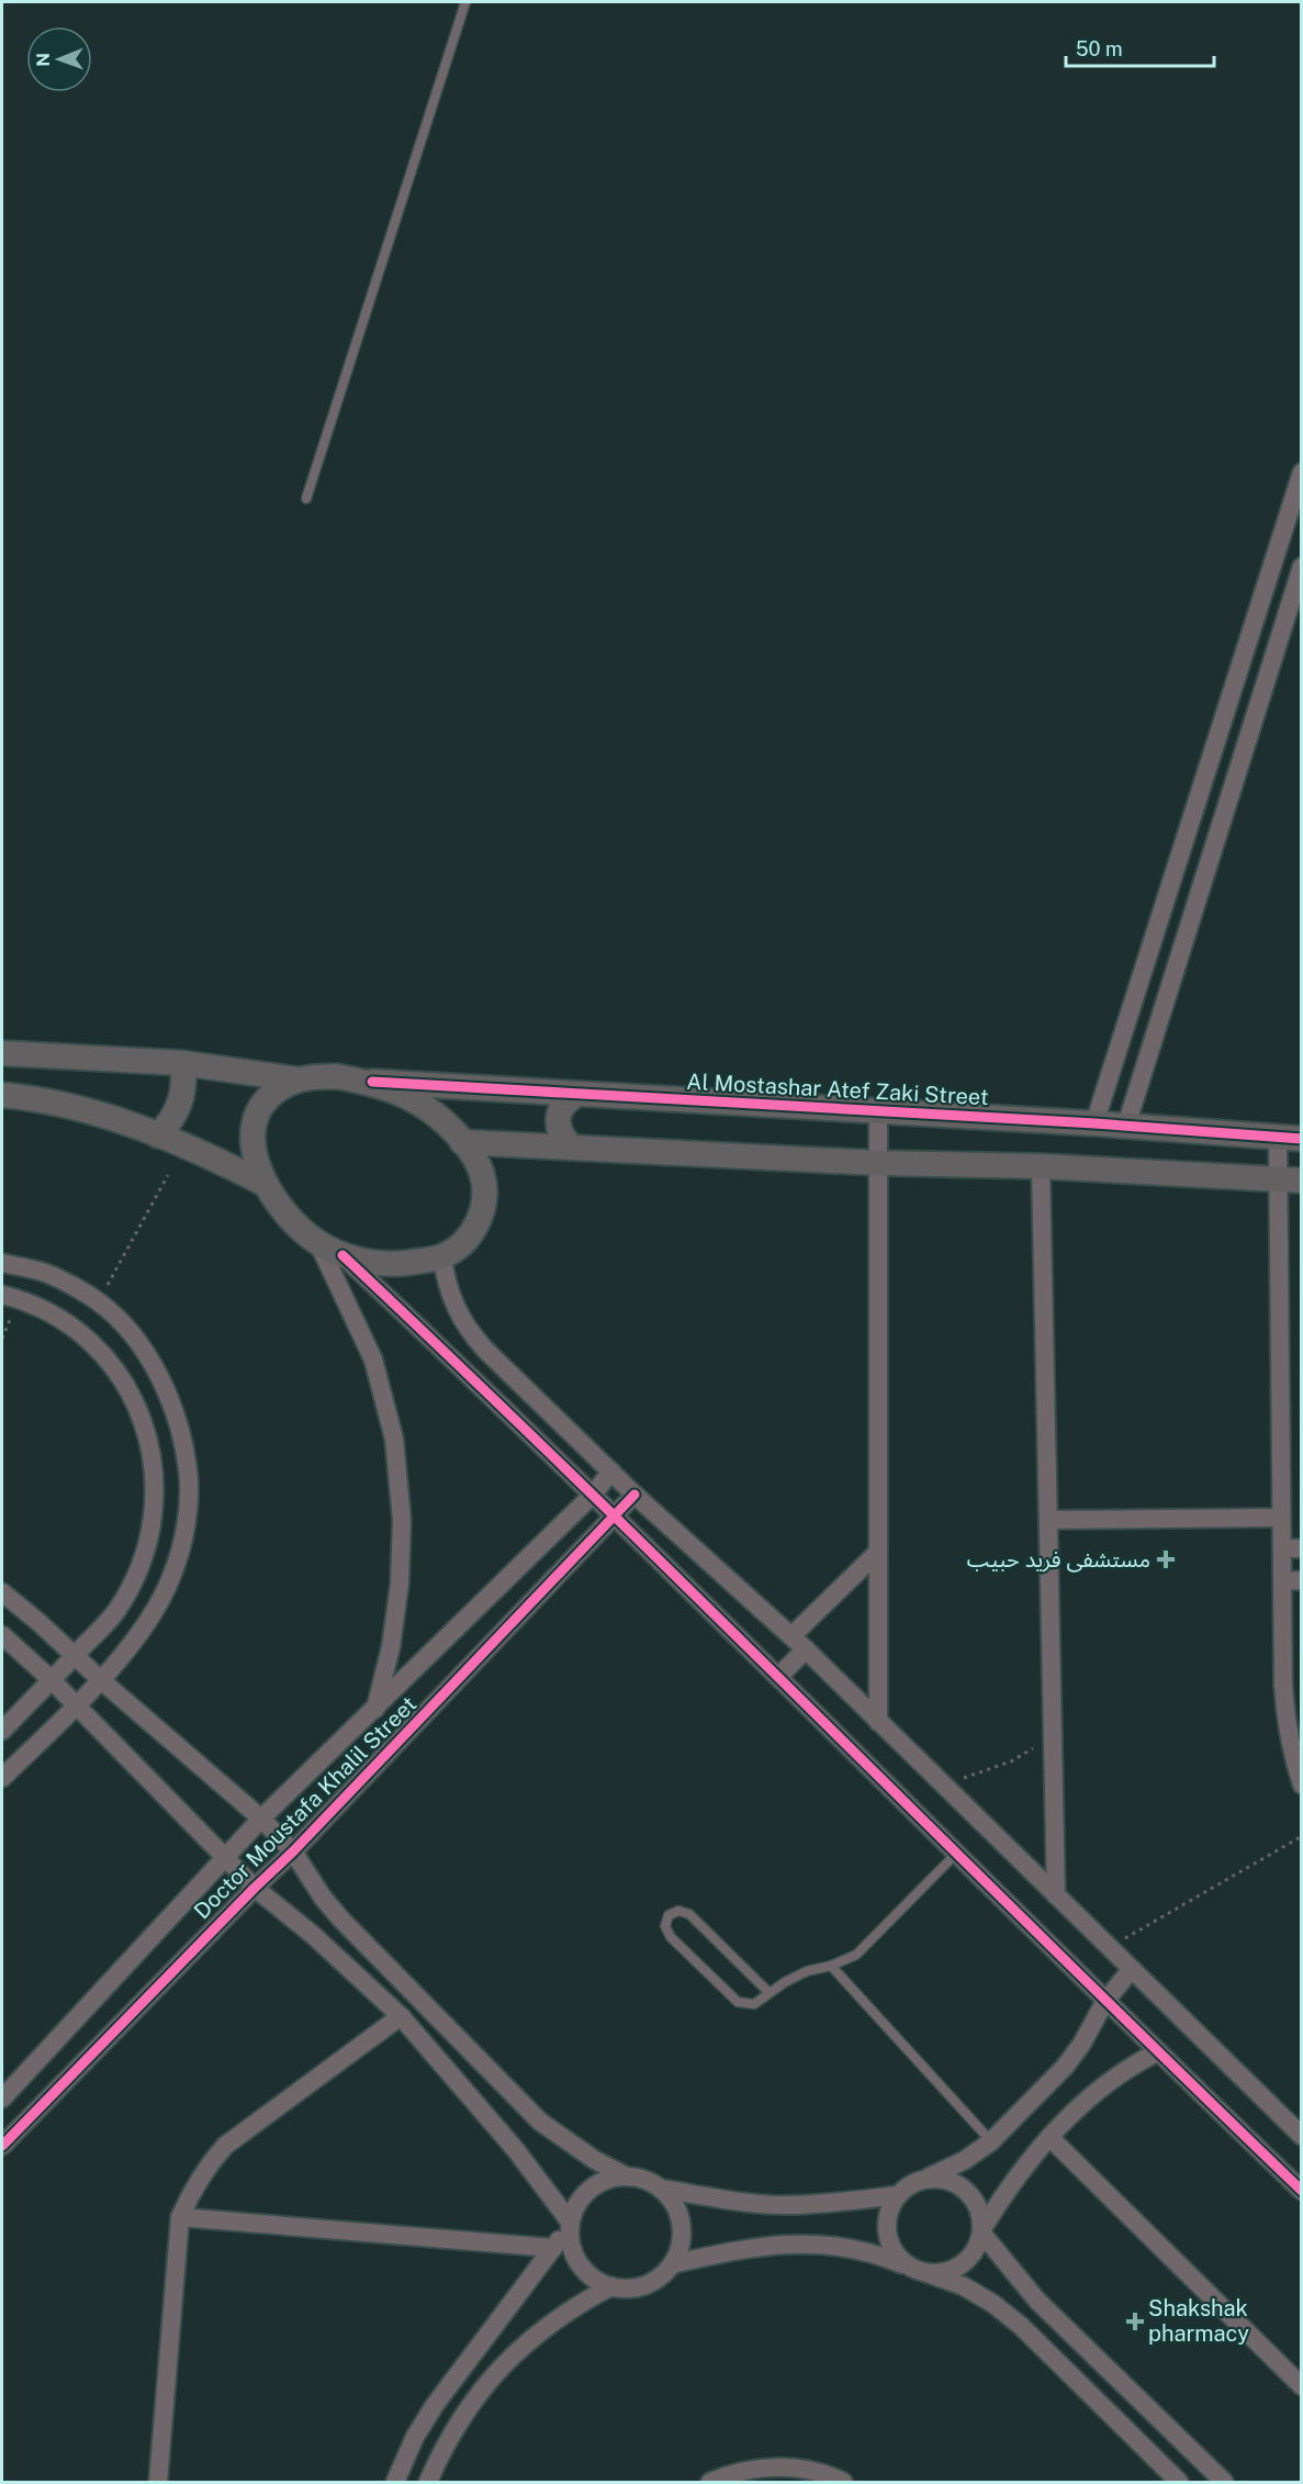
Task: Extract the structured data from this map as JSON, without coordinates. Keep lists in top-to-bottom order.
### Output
{
  "streets": {
    "street": ["Al Mostashar Atef Zaki Street", "Doctor Moustafa Khalil Street"]
  },
  "places": {
    "health": ["مستشفى فريد حبيب", "Shakshak pharmacy"]
  },
  "scale_bar": "50 m",
  "north": "left"
}
